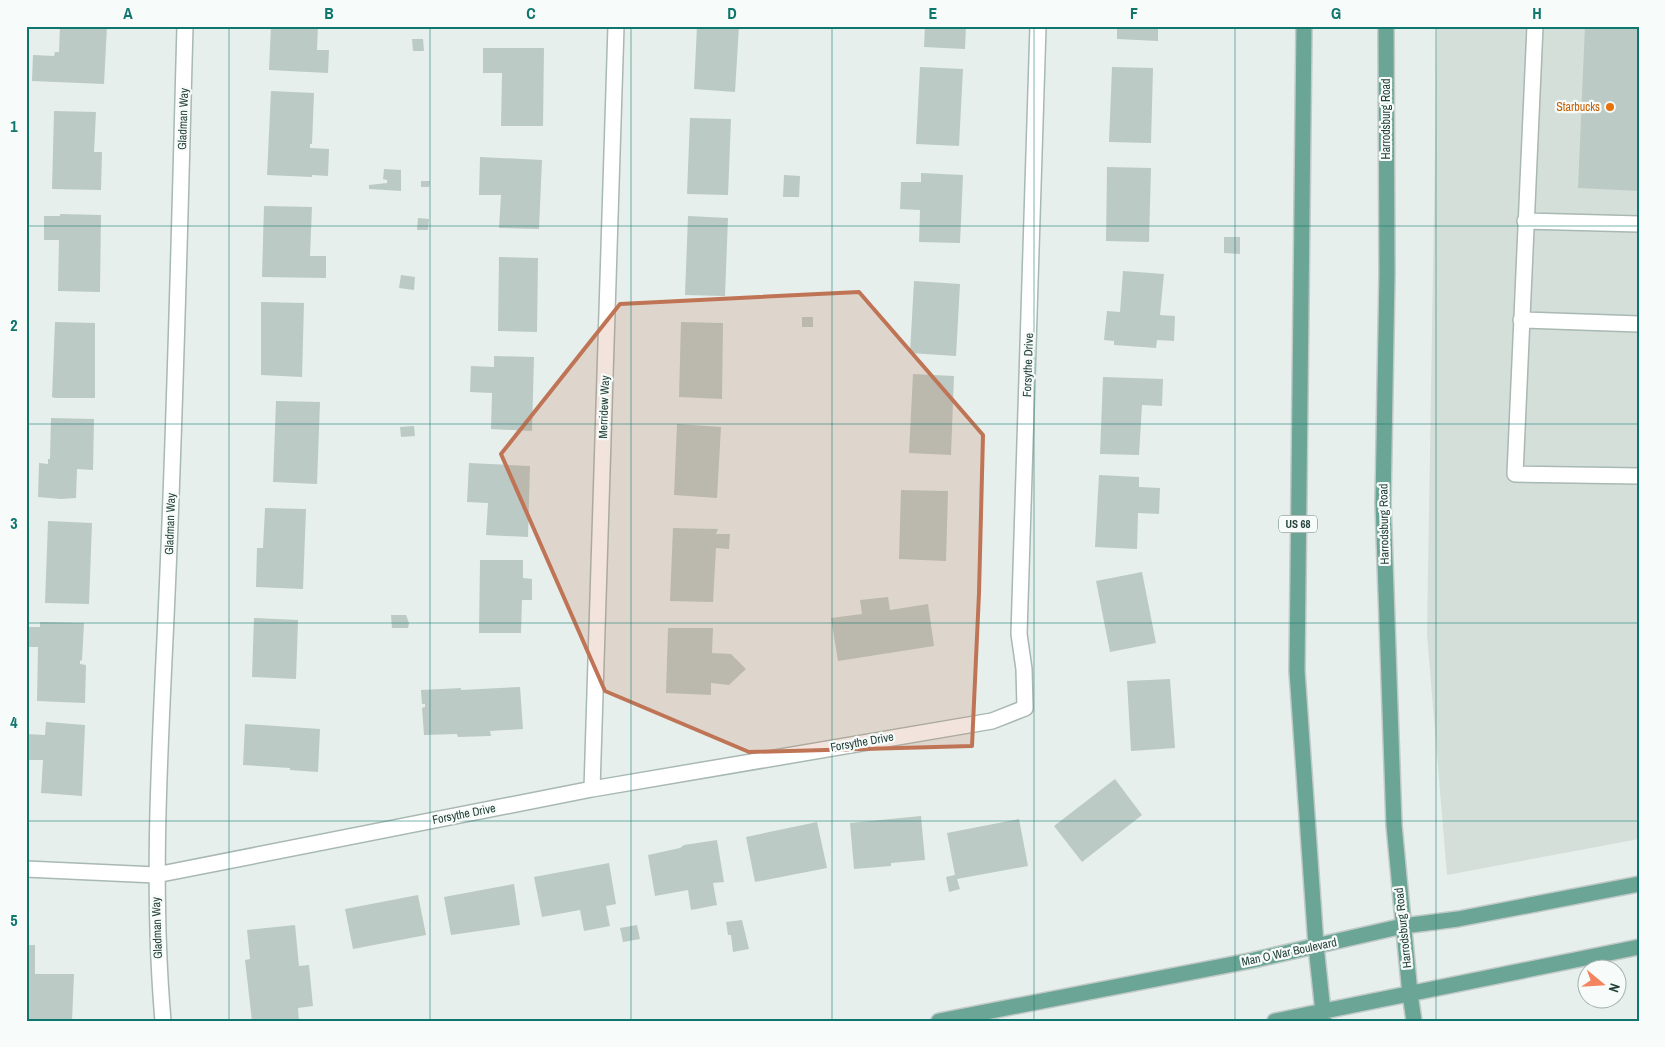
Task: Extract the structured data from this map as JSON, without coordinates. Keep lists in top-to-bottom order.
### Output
{
  "streets": {
    "main road": ["Harrodsburg Road", "US 68", "Man O War Boulevard"],
    "street": ["Gladman Way", "Forsythe Drive", "Merridew Way"]
  },
  "crossings": [
    ["Gladman Way", "Forsythe Drive"],
    ["Harrodsburg Road", "Man O War Boulevard"],
    ["Forsythe Drive", "Merridew Way"],
    ["US 68", "Man O War Boulevard"]
  ],
  "places": ["Starbucks"],
  "north": "right",
  "grid": {
    "columns": [
      "A",
      "B",
      "C",
      "D",
      "E",
      "F",
      "G",
      "H"
    ],
    "rows": [
      "1",
      "2",
      "3",
      "4",
      "5"
    ]
  }
}
